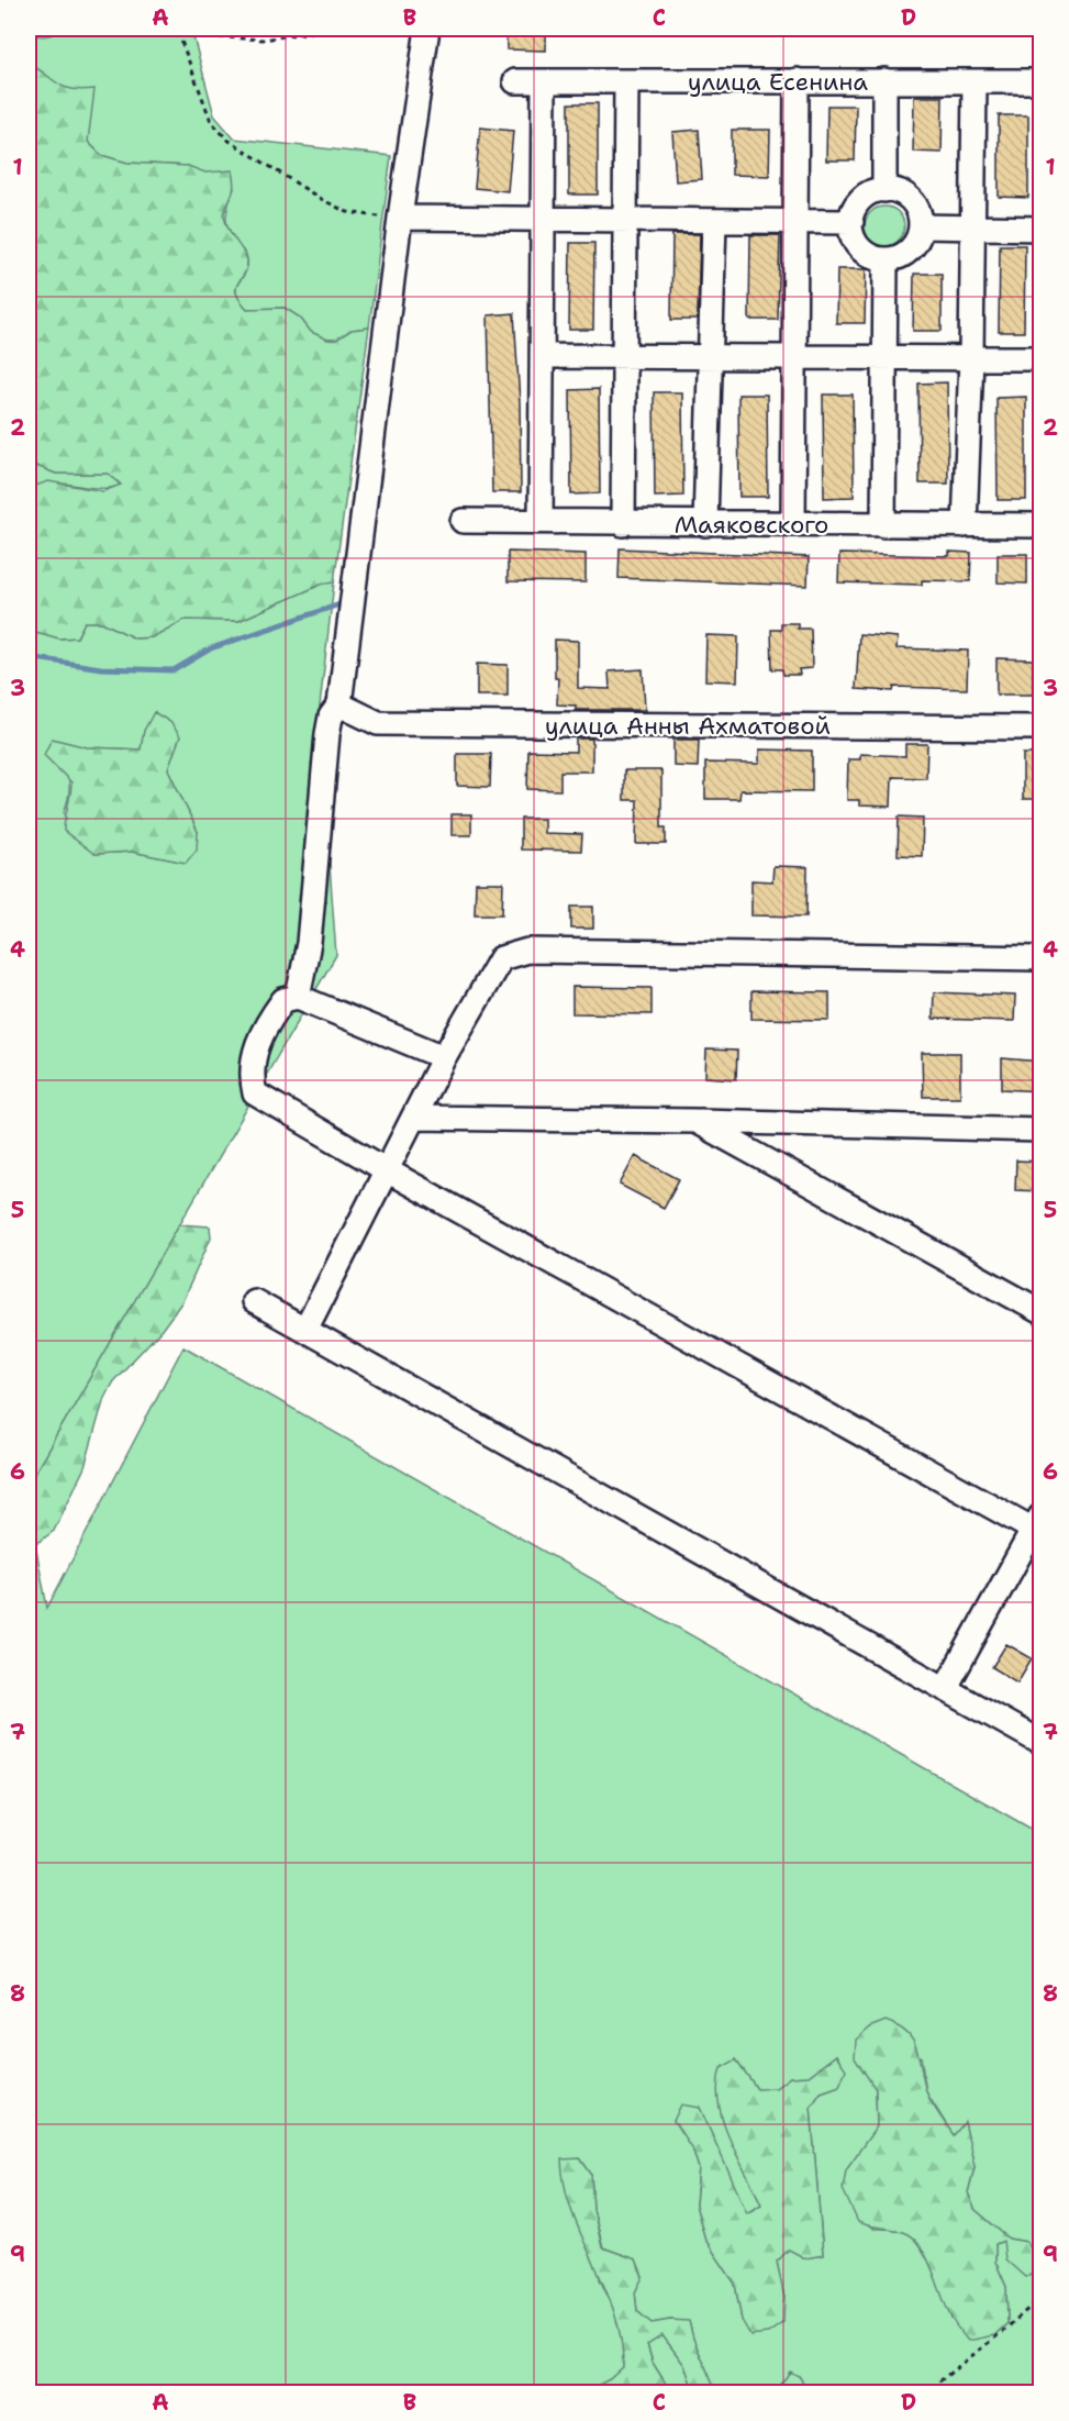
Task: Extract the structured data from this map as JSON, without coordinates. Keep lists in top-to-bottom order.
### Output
{
  "streets": {
    "street": ["улица Есенина", "Маяковского", "улица Анны Ахматовой"]
  },
  "grid": {
    "columns": [
      "A",
      "B",
      "C",
      "D"
    ],
    "rows": [
      "1",
      "2",
      "3",
      "4",
      "5",
      "6",
      "7",
      "8",
      "9"
    ]
  }
}
